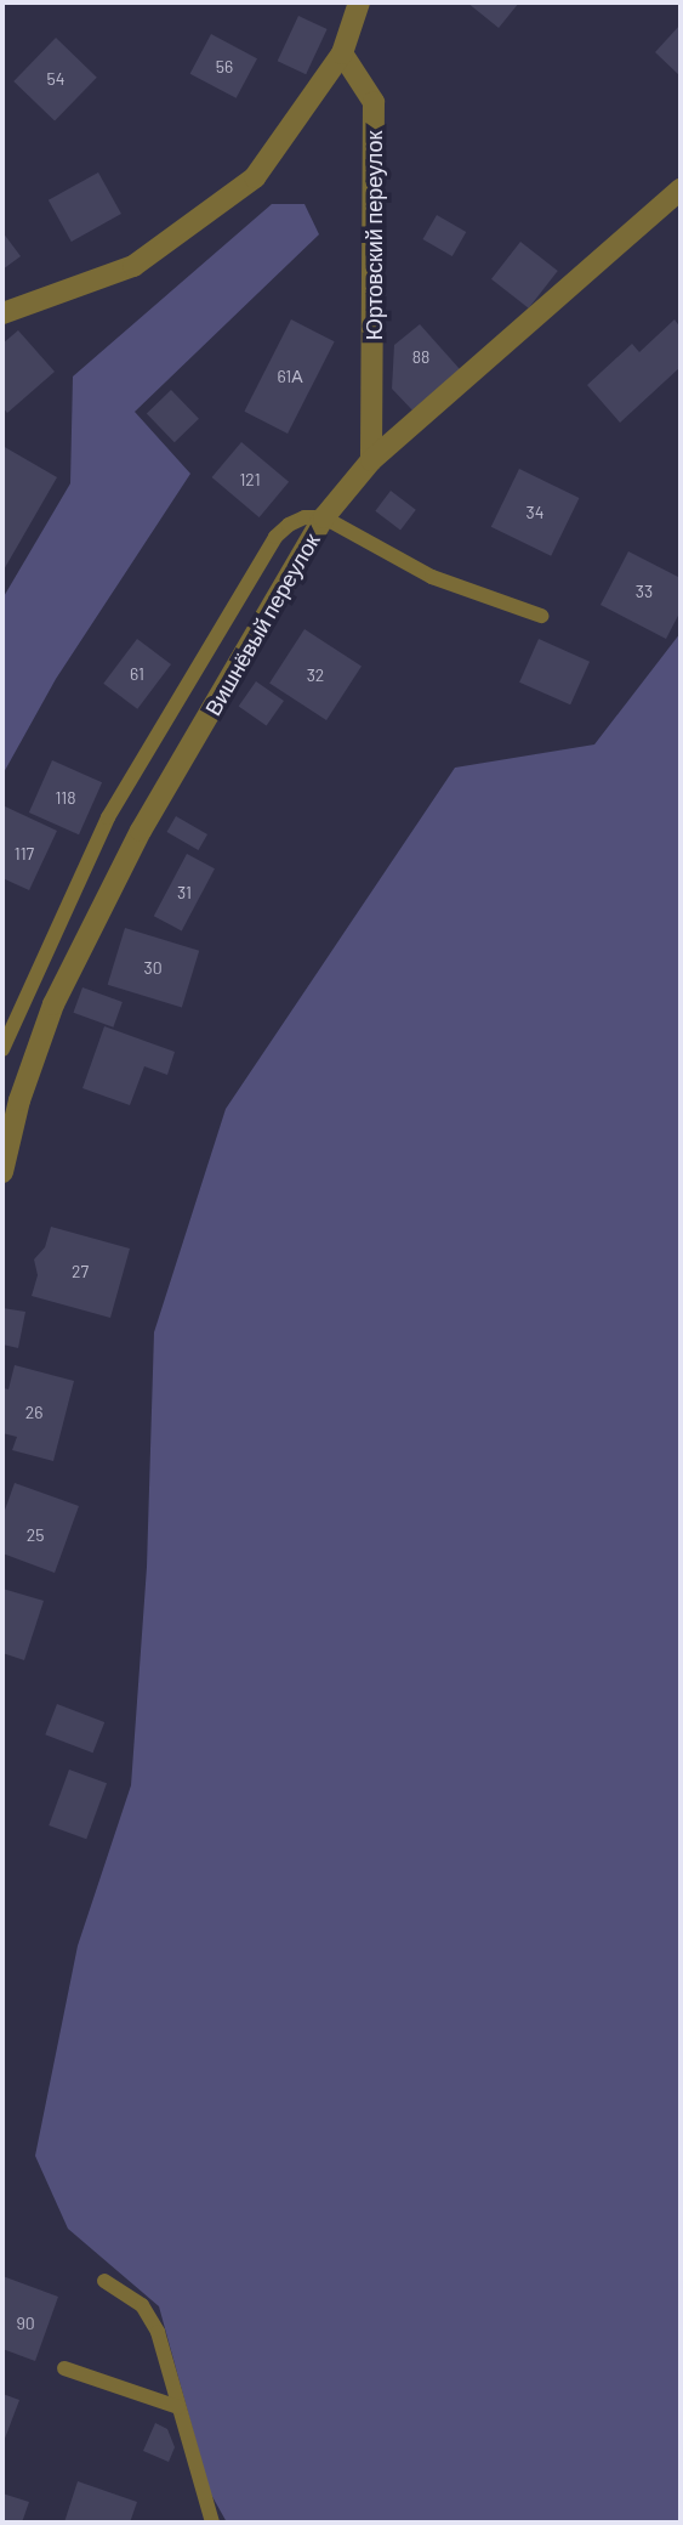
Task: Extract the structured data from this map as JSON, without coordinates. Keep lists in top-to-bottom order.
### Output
{
  "streets": {
    "street": ["Юртовский переулок", "Вишнёвый переулок"]
  },
  "crossings": [
    ["Юртовский переулок", "Вишнёвый переулок"]
  ],
  "house_numbers": [
    "56",
    "54",
    "88",
    "61А",
    "121",
    "34",
    "33",
    "61",
    "32",
    "118",
    "117",
    "31",
    "30",
    "27",
    "26",
    "25",
    "90"
  ]
}
